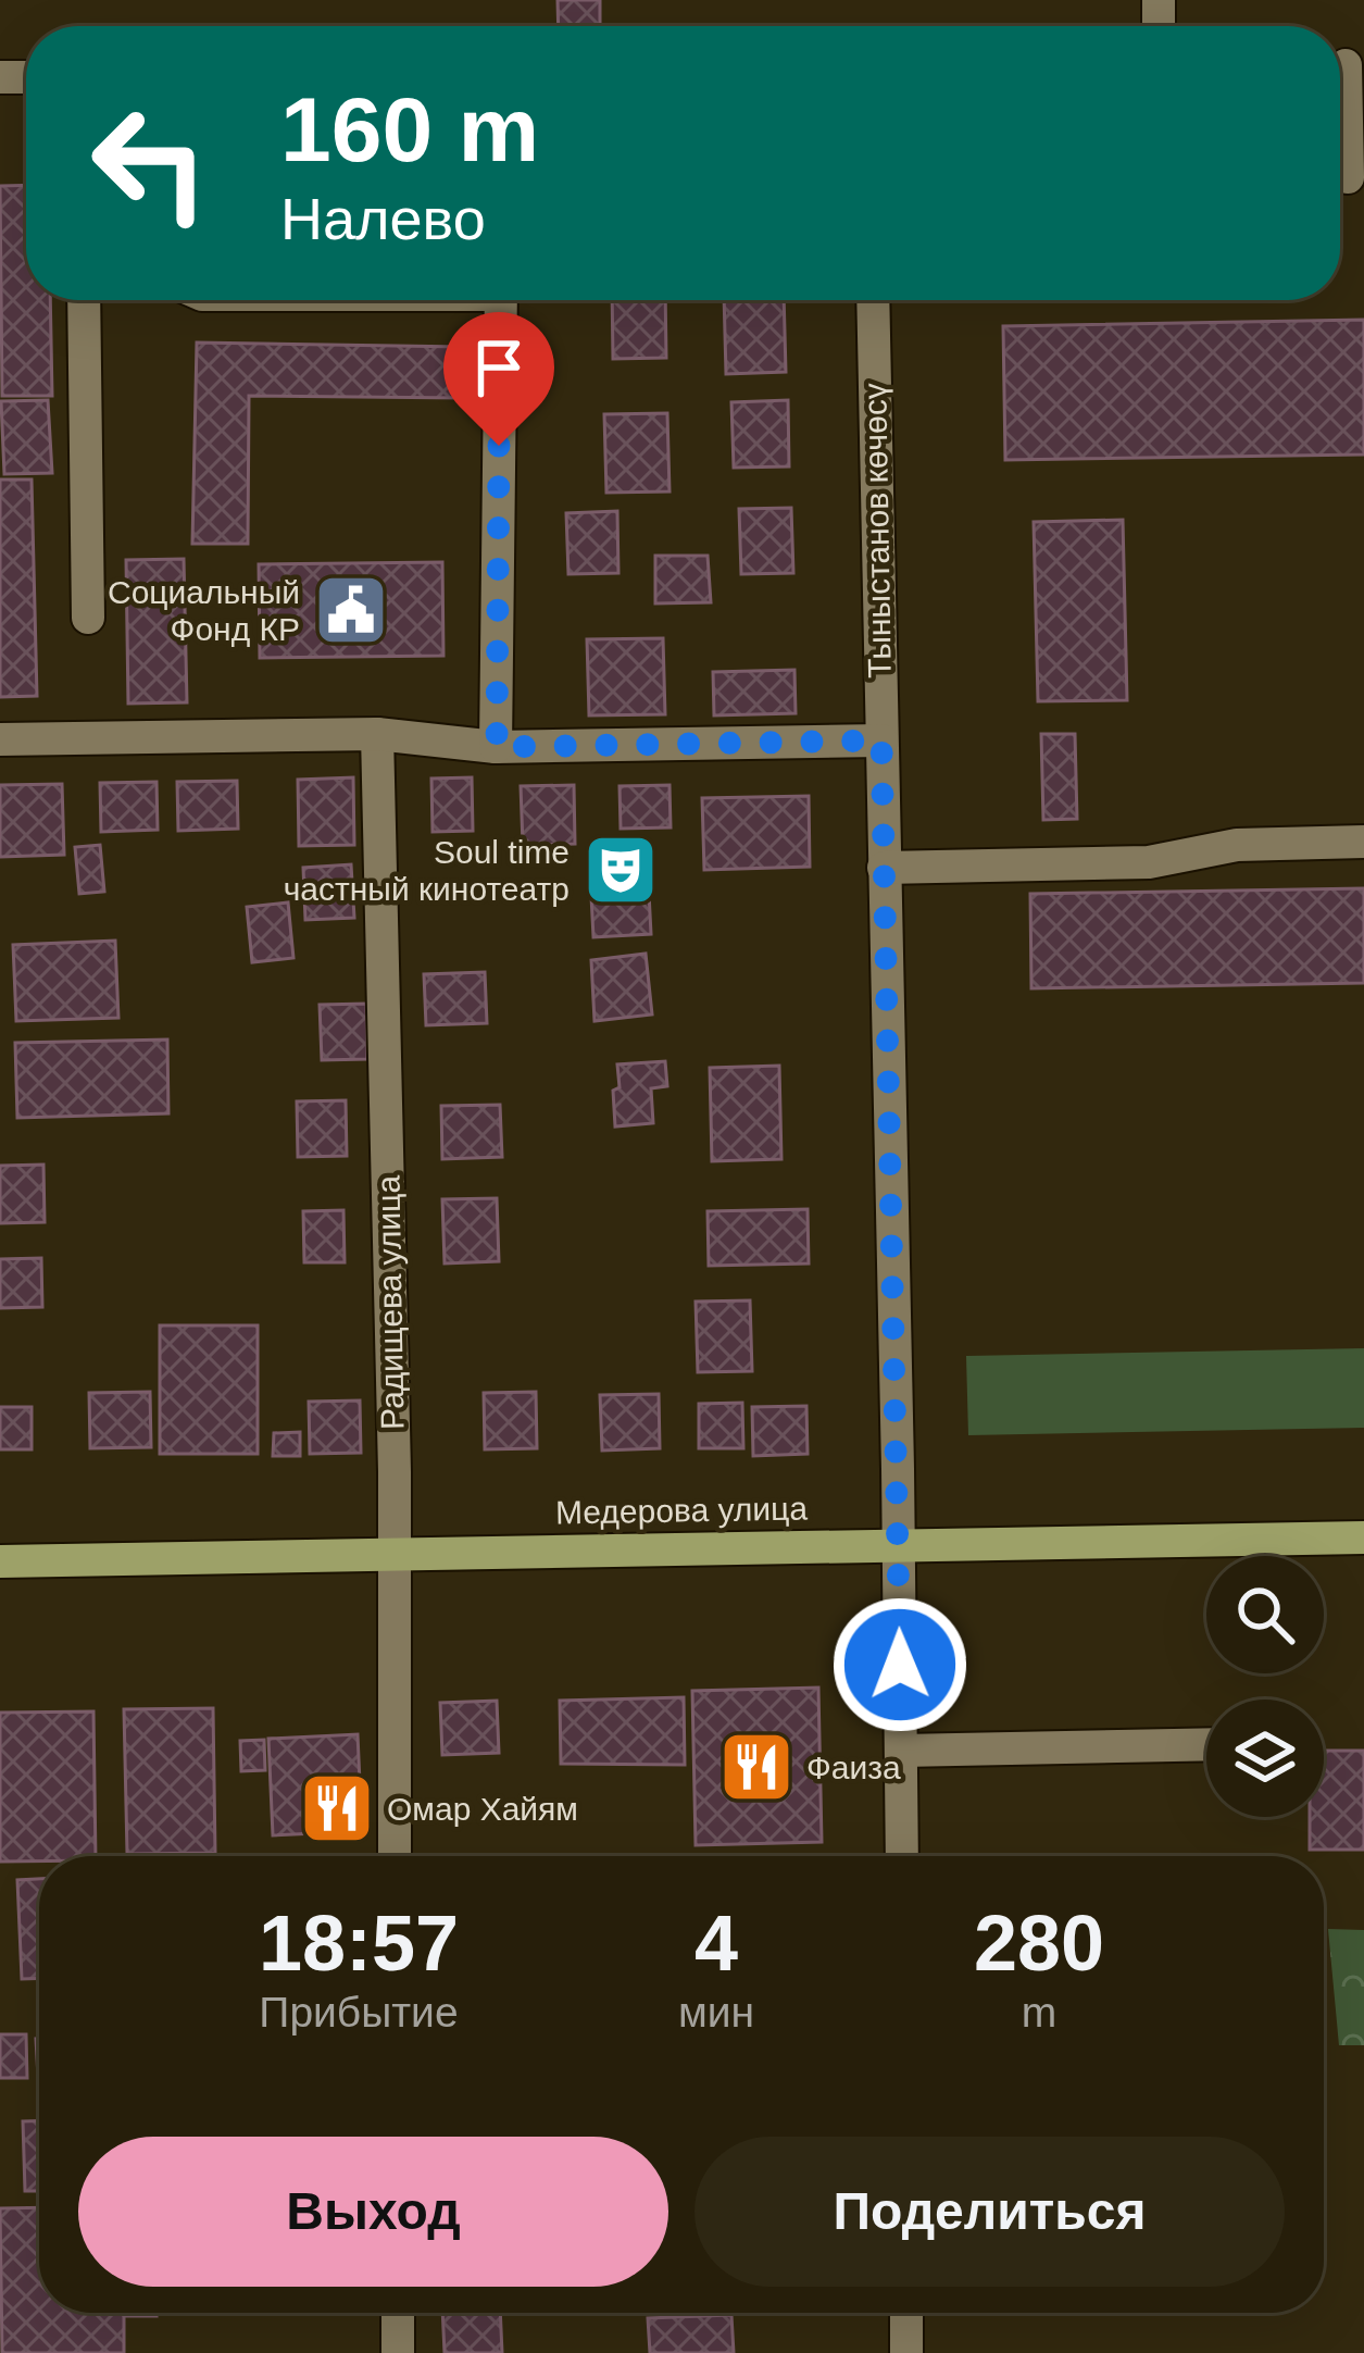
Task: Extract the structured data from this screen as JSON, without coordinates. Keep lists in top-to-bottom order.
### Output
{
  "streets": {
    "main road": ["Медерова улица"],
    "street": ["Тыныстанов көчөсү", "Радищева улица"]
  },
  "crossings": [
    ["Тыныстанов көчөсү", "Медерова улица"],
    ["Радищева улица", "Медерова улица"]
  ],
  "places": {
    "public building": ["Социальный Фонд КР"],
    "theatre": ["Soul time частный кинотеатр"],
    "restaurant": ["Фаиза", "Омар Хайям"]
  },
  "page": {
    "turn": ["160 m", "Налево"],
    "eta": [
      "18:57",
      "Прибытие",
      "4",
      "мин",
      "280",
      "m"
    ],
    "buttons": ["Выход", "Поделиться"]
  }
}
